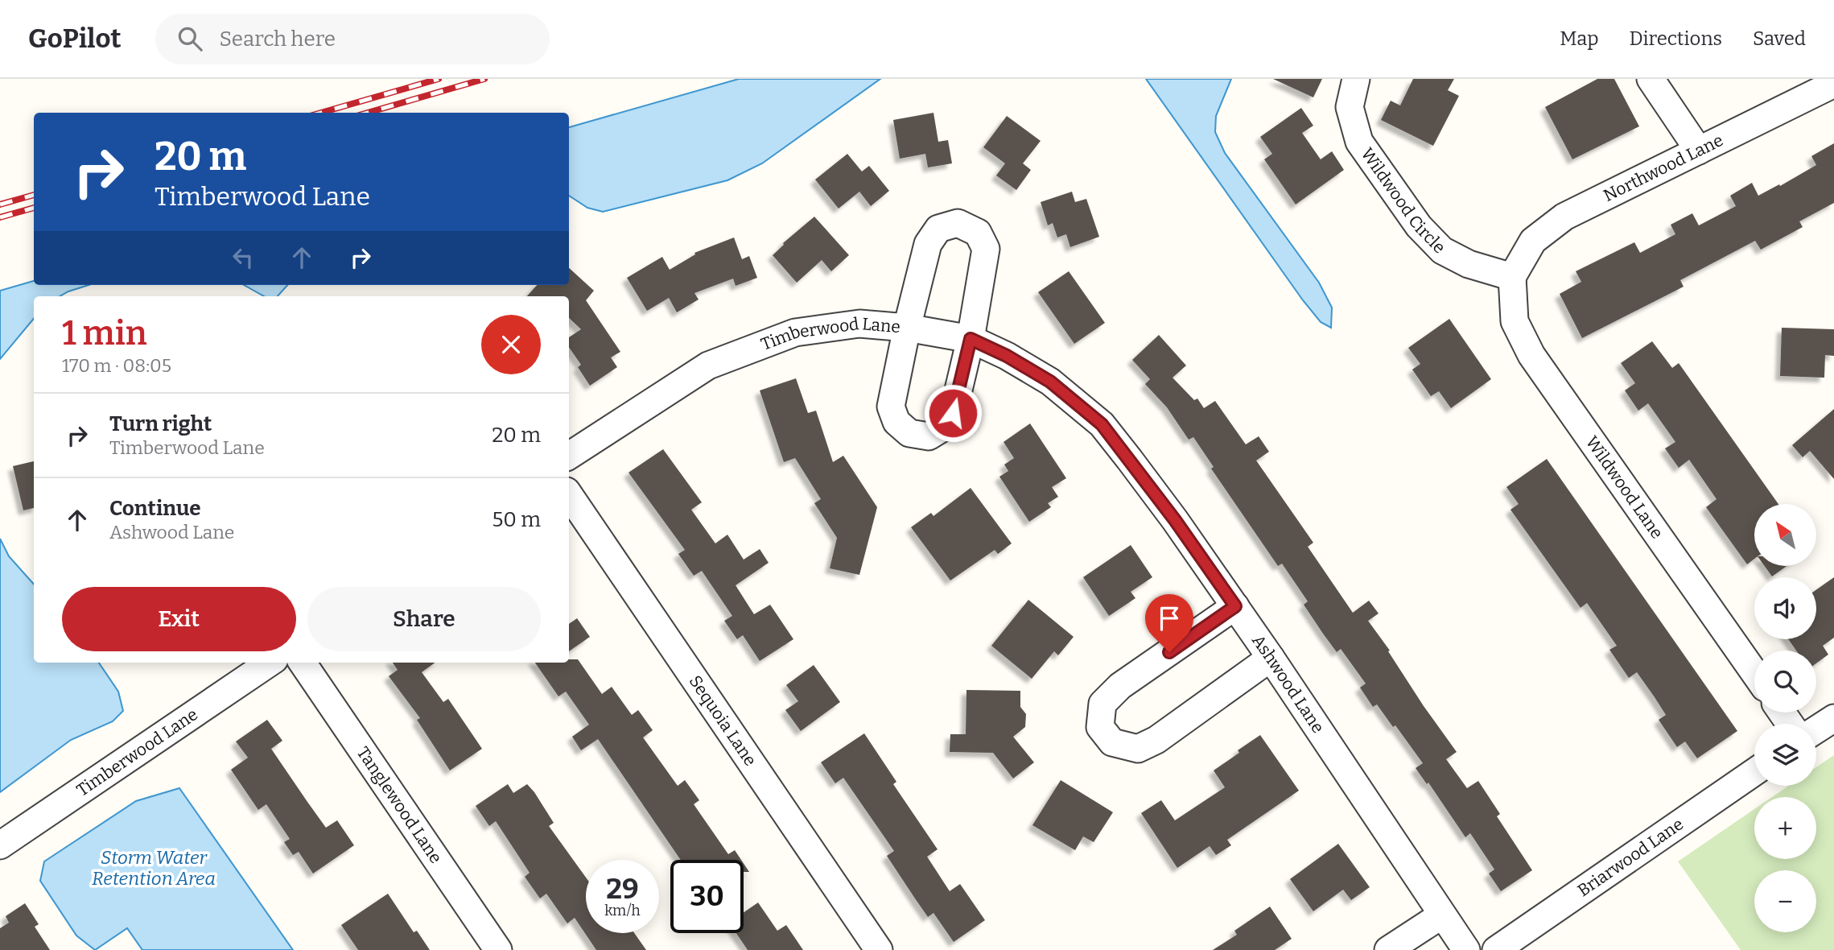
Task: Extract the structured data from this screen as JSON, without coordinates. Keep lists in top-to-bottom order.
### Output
{
  "streets": {
    "street": [
      "Northwood Lane",
      "Wildwood Circle",
      "Timberwood Lane",
      "Wildwood Lane",
      "Ashwood Lane",
      "Sequoia Lane",
      "Tanglewood Lane",
      "Briarwood Lane"
    ]
  },
  "crossings": [
    ["Northwood Lane", "Wildwood Circle"],
    ["Northwood Lane", "Wildwood Lane"],
    ["Wildwood Circle", "Wildwood Lane"],
    ["Timberwood Lane", "Ashwood Lane"]
  ],
  "water": ["Storm Water Retention Area"],
  "north": "top left",
  "page": {
    "header": "GoPilot",
    "search": "Search here",
    "nav": ["Map", "Directions", "Saved"],
    "turn": ["20 m", "Timberwood Lane"],
    "heading": ["1 min", "170 m · 08:05"],
    "list": [
      {
        "name": "Turn right",
        "note": "Timberwood Lane",
        "value": "20 m"
      },
      {
        "name": "Continue",
        "note": "Ashwood Lane",
        "value": "50 m"
      }
    ],
    "map_buttons": ["+", "−"],
    "buttons": ["Exit", "Share"],
    "speed": "29 km/h",
    "limit": "30"
  }
}
